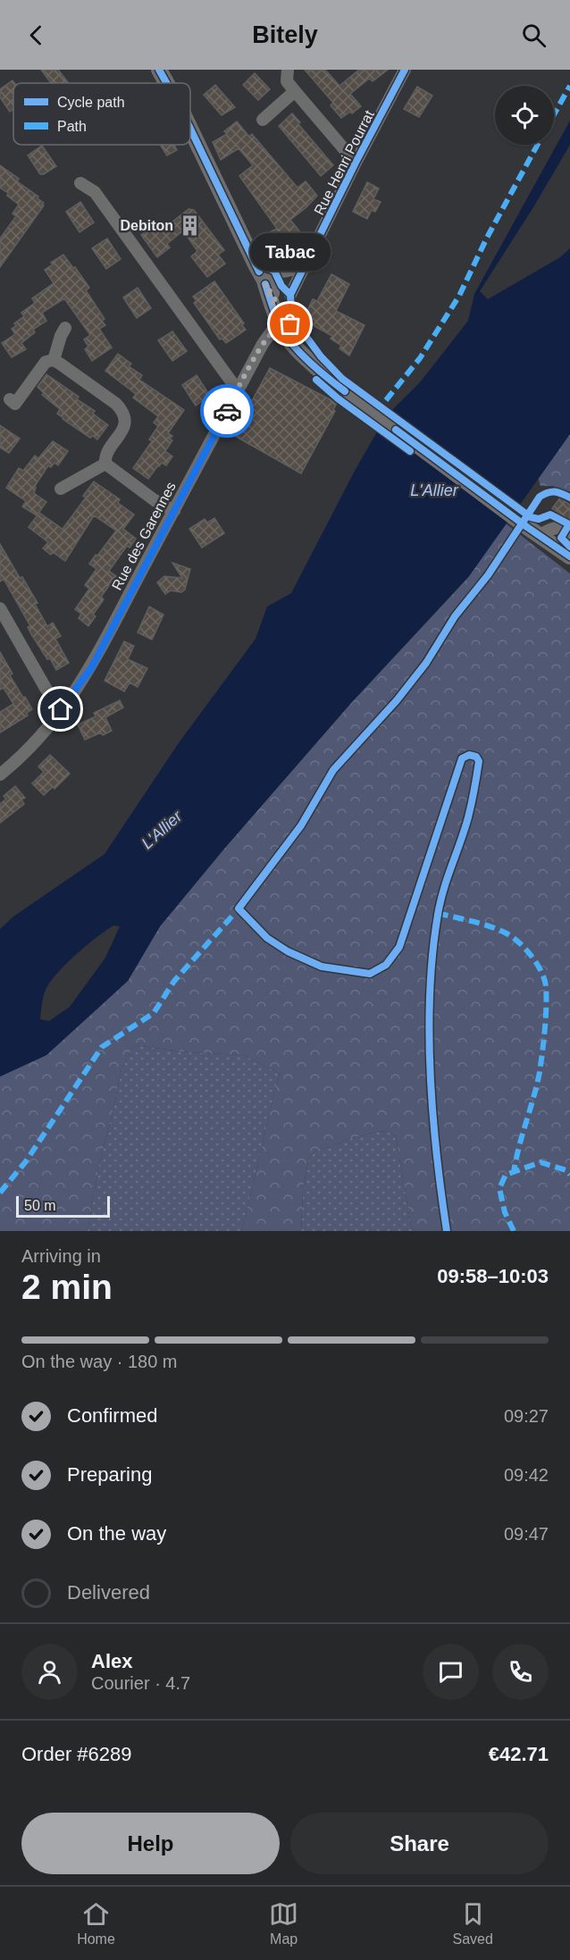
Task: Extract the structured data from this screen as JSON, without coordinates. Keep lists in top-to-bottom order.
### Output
{
  "streets": {
    "street": ["Rue Henri Pourrat", "Rue des Garennes"]
  },
  "water": ["L'Allier"],
  "places": {
    "building": ["Debiton"],
    "other": ["Tabac"]
  },
  "legend": ["Cycle path", "Path"],
  "scale_bar": "50 m",
  "page": {
    "header": "Bitely",
    "bubble": "Tabac",
    "scale": "50 m",
    "heading": ["2 min", "Arriving in", "09:58–10:03"],
    "panel": [
      "Alex",
      "Courier · 4.7",
      "Order #6289",
      "€42.71"
    ],
    "bar": "On the way · 180 m",
    "list": [
      ["Confirmed", "09:27"],
      ["Preparing", "09:42"],
      ["On the way", "09:47"],
      "Delivered"
    ],
    "buttons": ["Help", "Share"],
    "tabs": ["Home", "Map", "Saved"]
  }
}
